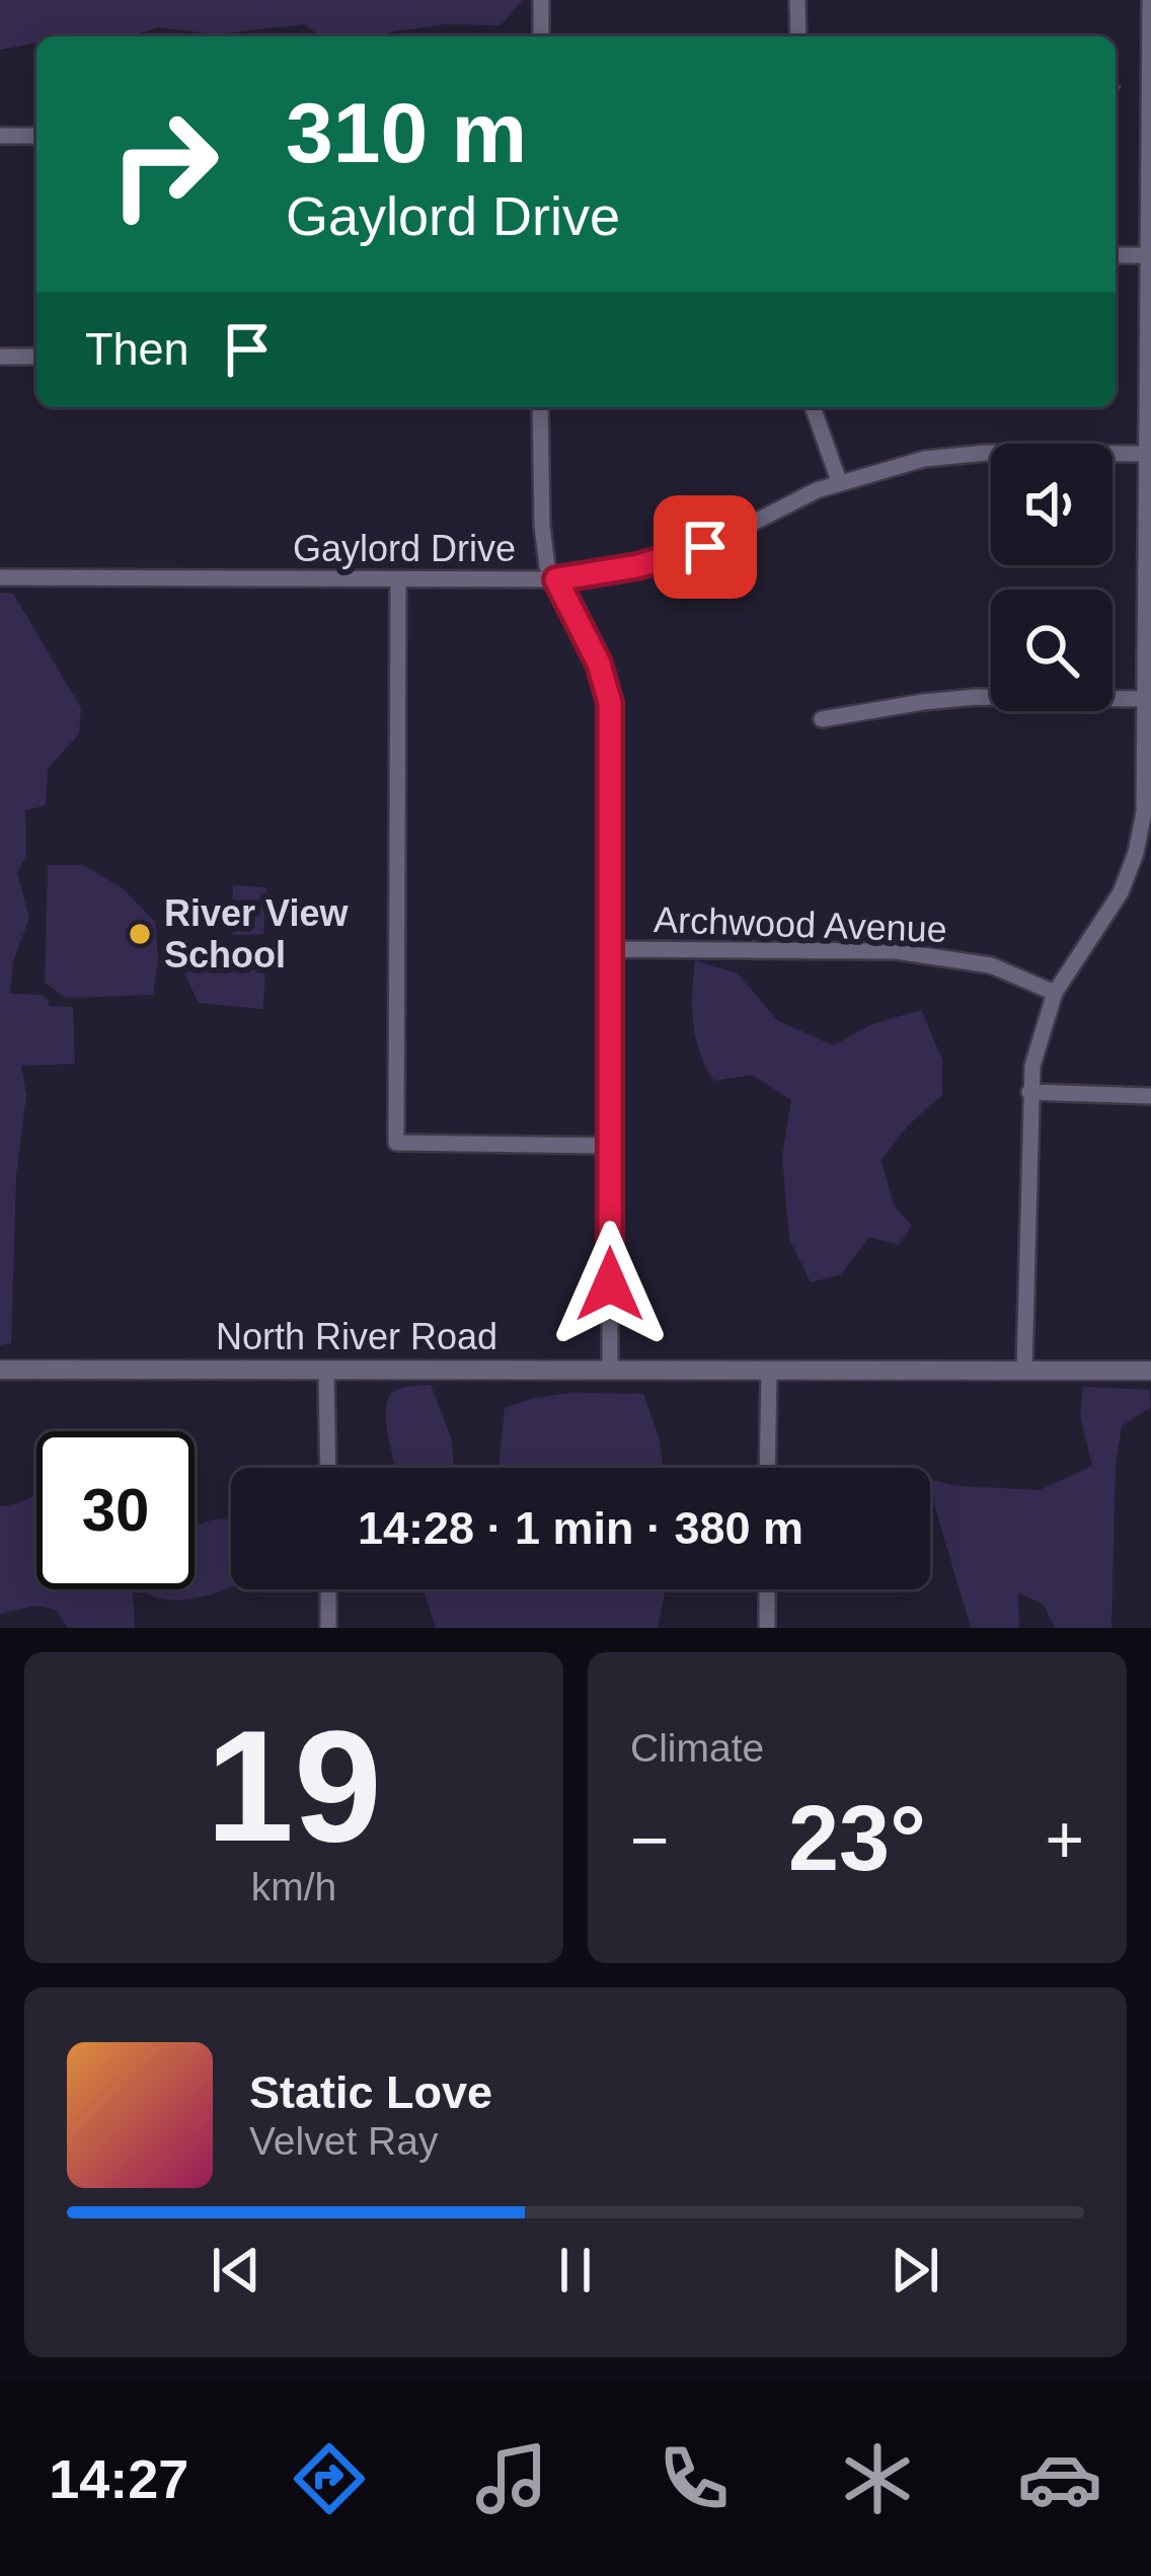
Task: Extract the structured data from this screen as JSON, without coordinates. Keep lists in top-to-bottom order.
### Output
{
  "streets": {
    "street": ["Gaylord Drive", "Archwood Avenue", "North River Road"]
  },
  "places": ["River View School"],
  "page": {
    "turn": ["310 m", "Gaylord Drive"],
    "then": "Then",
    "limit": "30",
    "trip": "14:28 · 1 min · 380 m",
    "tile": [
      ["19", "km/h"],
      "Climate"
    ],
    "heat": ["−", "23°", "+"],
    "song": ["Static Love", "Velvet Ray"],
    "tabs": "14:27"
  }
}
